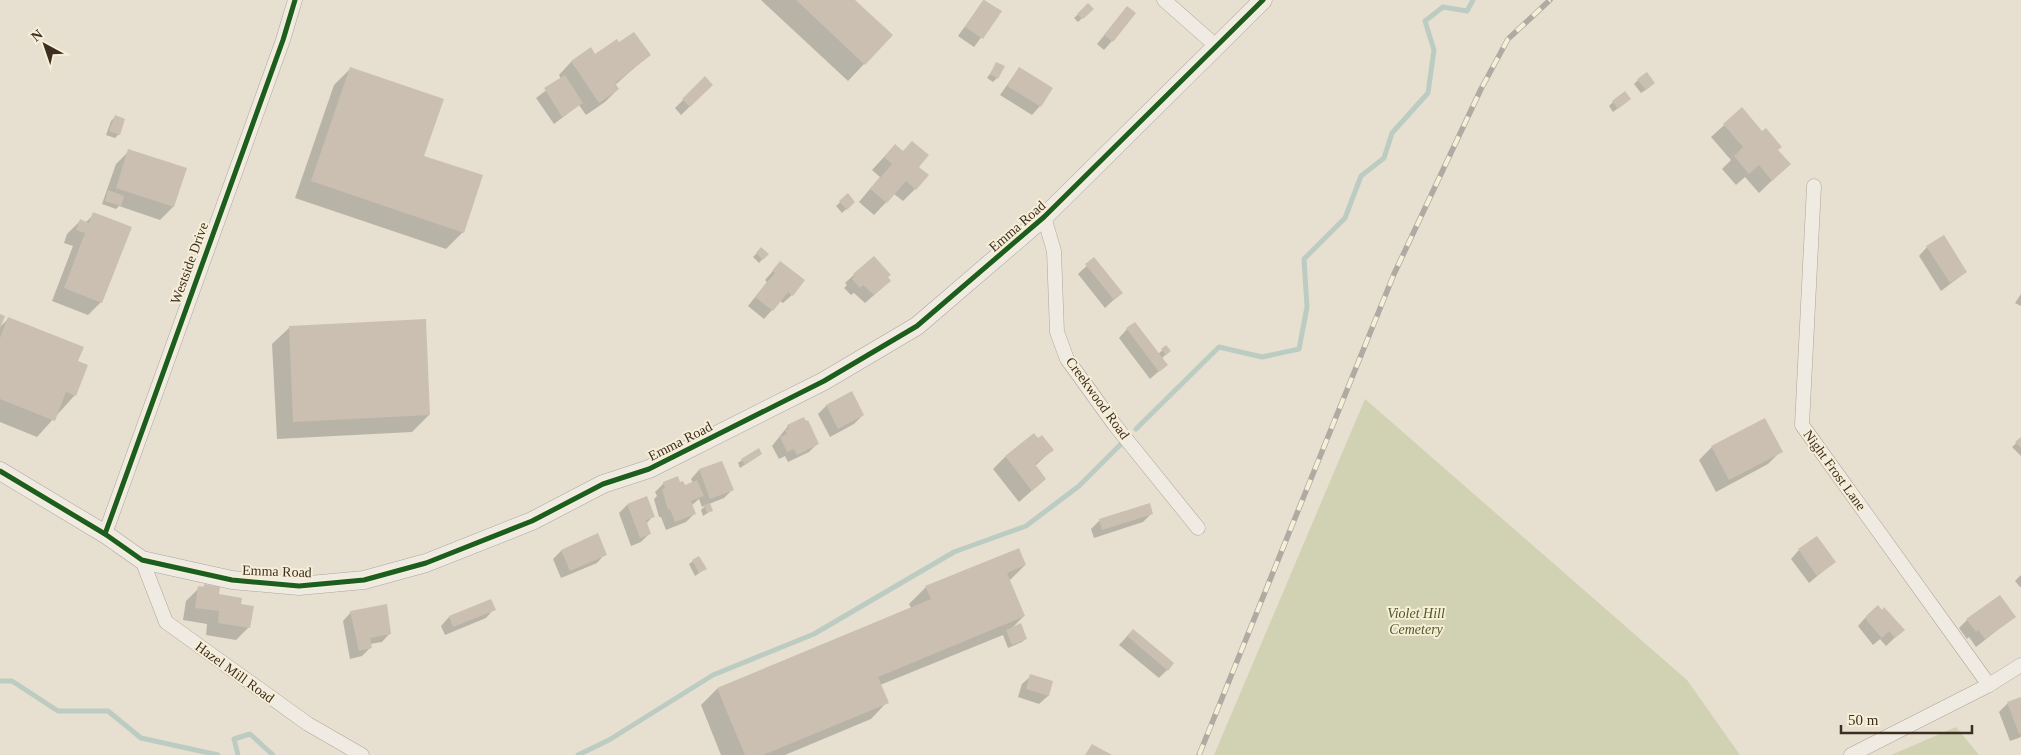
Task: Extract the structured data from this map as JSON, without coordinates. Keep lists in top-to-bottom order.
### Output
{
  "streets": {
    "street": [
      "Emma Road",
      "Westside Drive",
      "Creekwood Road",
      "Night Frost Lane",
      "Hazel Mill Road"
    ]
  },
  "crossings": [
    ["Emma Road", "Westside Drive"],
    ["Emma Road", "Creekwood Road"],
    ["Emma Road", "Hazel Mill Road"]
  ],
  "parks": ["Violet Hill Cemetery"],
  "scale_bar": "50 m",
  "north": "top left"
}
